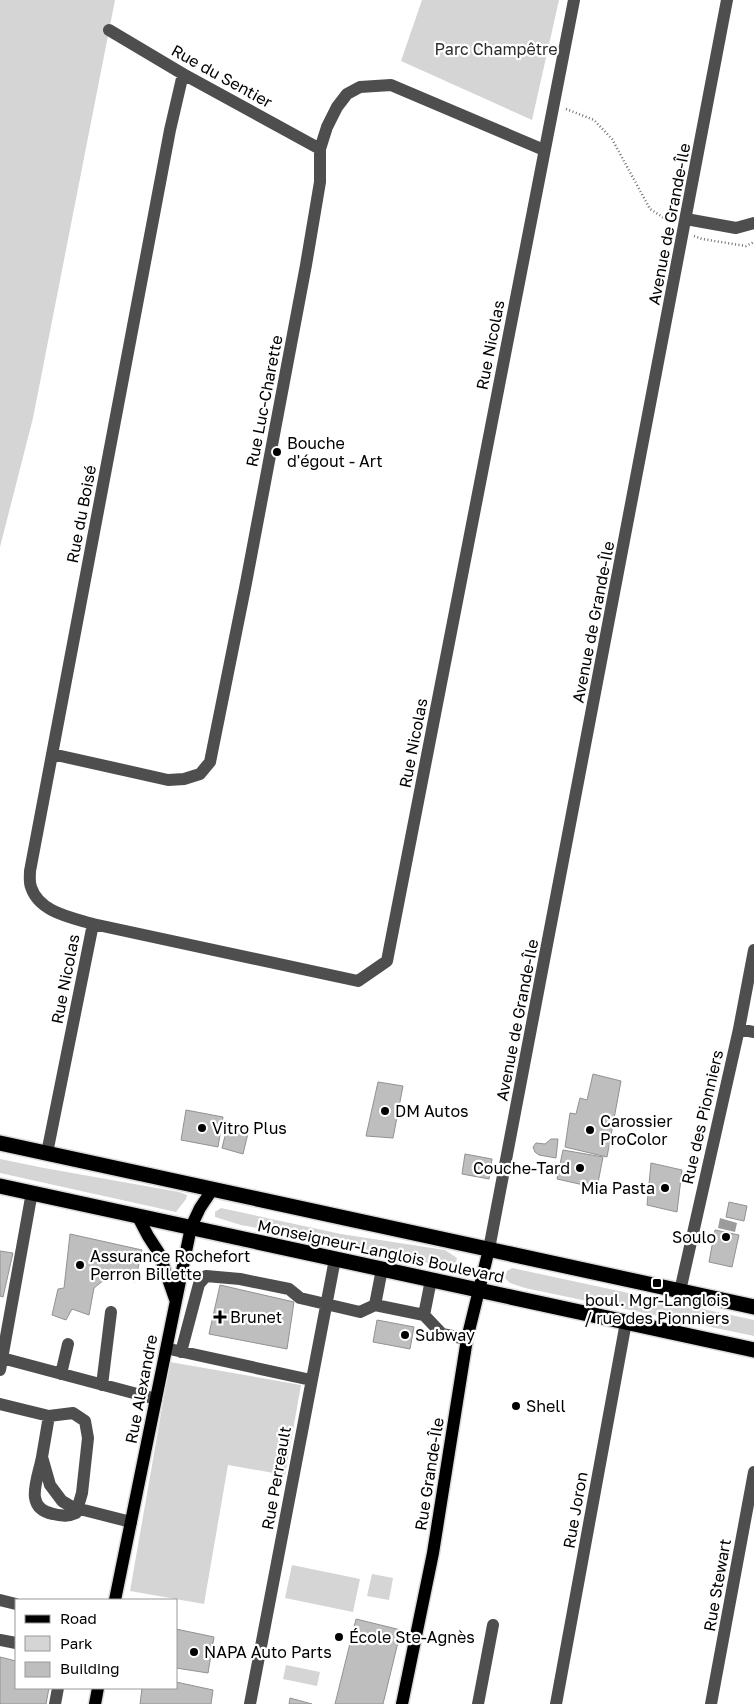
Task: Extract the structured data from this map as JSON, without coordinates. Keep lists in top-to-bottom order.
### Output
{
  "streets": {
    "highway": ["Monseigneur-Langlois Boulevard"],
    "main road": ["Rue Alexandre", "Rue Grande-Île"],
    "street": [
      "Rue du Sentier",
      "Avenue de Grande-Île",
      "Rue Nicolas",
      "Rue Luc-Charette",
      "Rue du Boisé",
      "Rue des Pionniers",
      "Rue Perreault",
      "Rue Joron",
      "Rue Stewart"
    ]
  },
  "crossings": [
    ["Rue du Sentier", "Rue Luc-Charette"],
    ["Rue du Sentier", "Rue du Boisé"],
    ["Avenue de Grande-Île", "Monseigneur-Langlois Boulevard"],
    ["Avenue de Grande-Île", "Rue Grande-Île"],
    ["Rue Nicolas", "Rue Luc-Charette"],
    ["Rue Nicolas", "Rue du Boisé"],
    ["Rue Nicolas", "Monseigneur-Langlois Boulevard"],
    ["Rue Luc-Charette", "Rue du Boisé"],
    ["Rue des Pionniers", "Monseigneur-Langlois Boulevard"],
    ["Monseigneur-Langlois Boulevard", "Rue Alexandre"],
    ["Monseigneur-Langlois Boulevard", "Rue Grande-Île"],
    ["Monseigneur-Langlois Boulevard", "Rue Perreault"],
    ["Monseigneur-Langlois Boulevard", "Rue Joron"]
  ],
  "parks": ["Parc Champêtre"],
  "places": {
    "other": [
      "Bouche d'égout - Art",
      "DM Autos",
      "Vitro Plus",
      "Carossier ProColor",
      "Couche-Tard",
      "Mia Pasta",
      "Soulo",
      "Assurance Rochefort Perron Billette",
      "Subway",
      "Shell",
      "École Ste-Agnès",
      "NAPA Auto Parts"
    ],
    "transit": ["boul. Mgr-Langlois / rue des Pionniers"],
    "health": ["Brunet"]
  },
  "legend": ["Road", "Park", "Building"]
}
